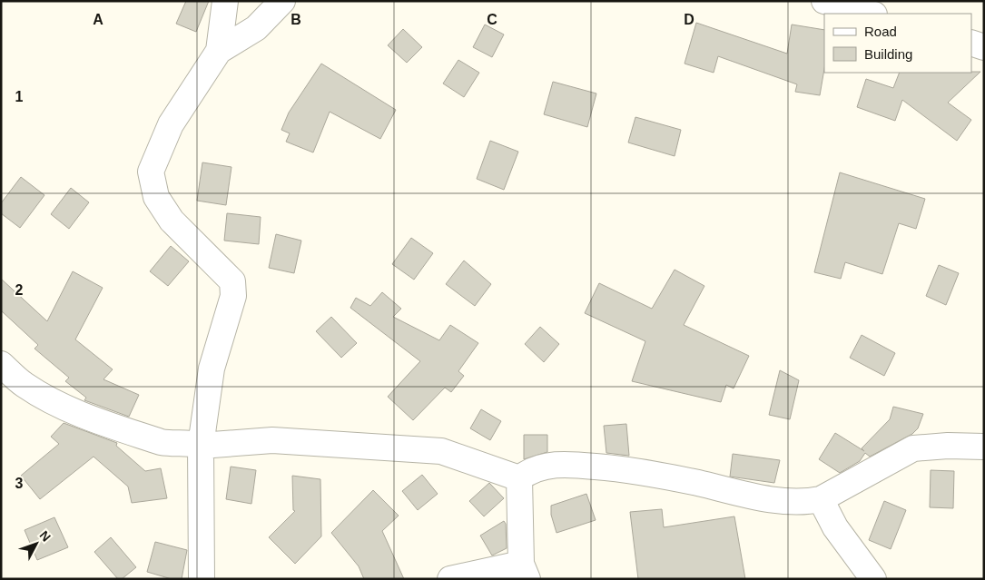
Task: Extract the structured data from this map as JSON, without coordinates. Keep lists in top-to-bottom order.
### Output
{
  "legend": ["Road", "Building"],
  "north": "top right",
  "grid": {
    "columns": [
      "A",
      "B",
      "C",
      "D"
    ],
    "rows": ["1", "2", "3"]
  }
}
